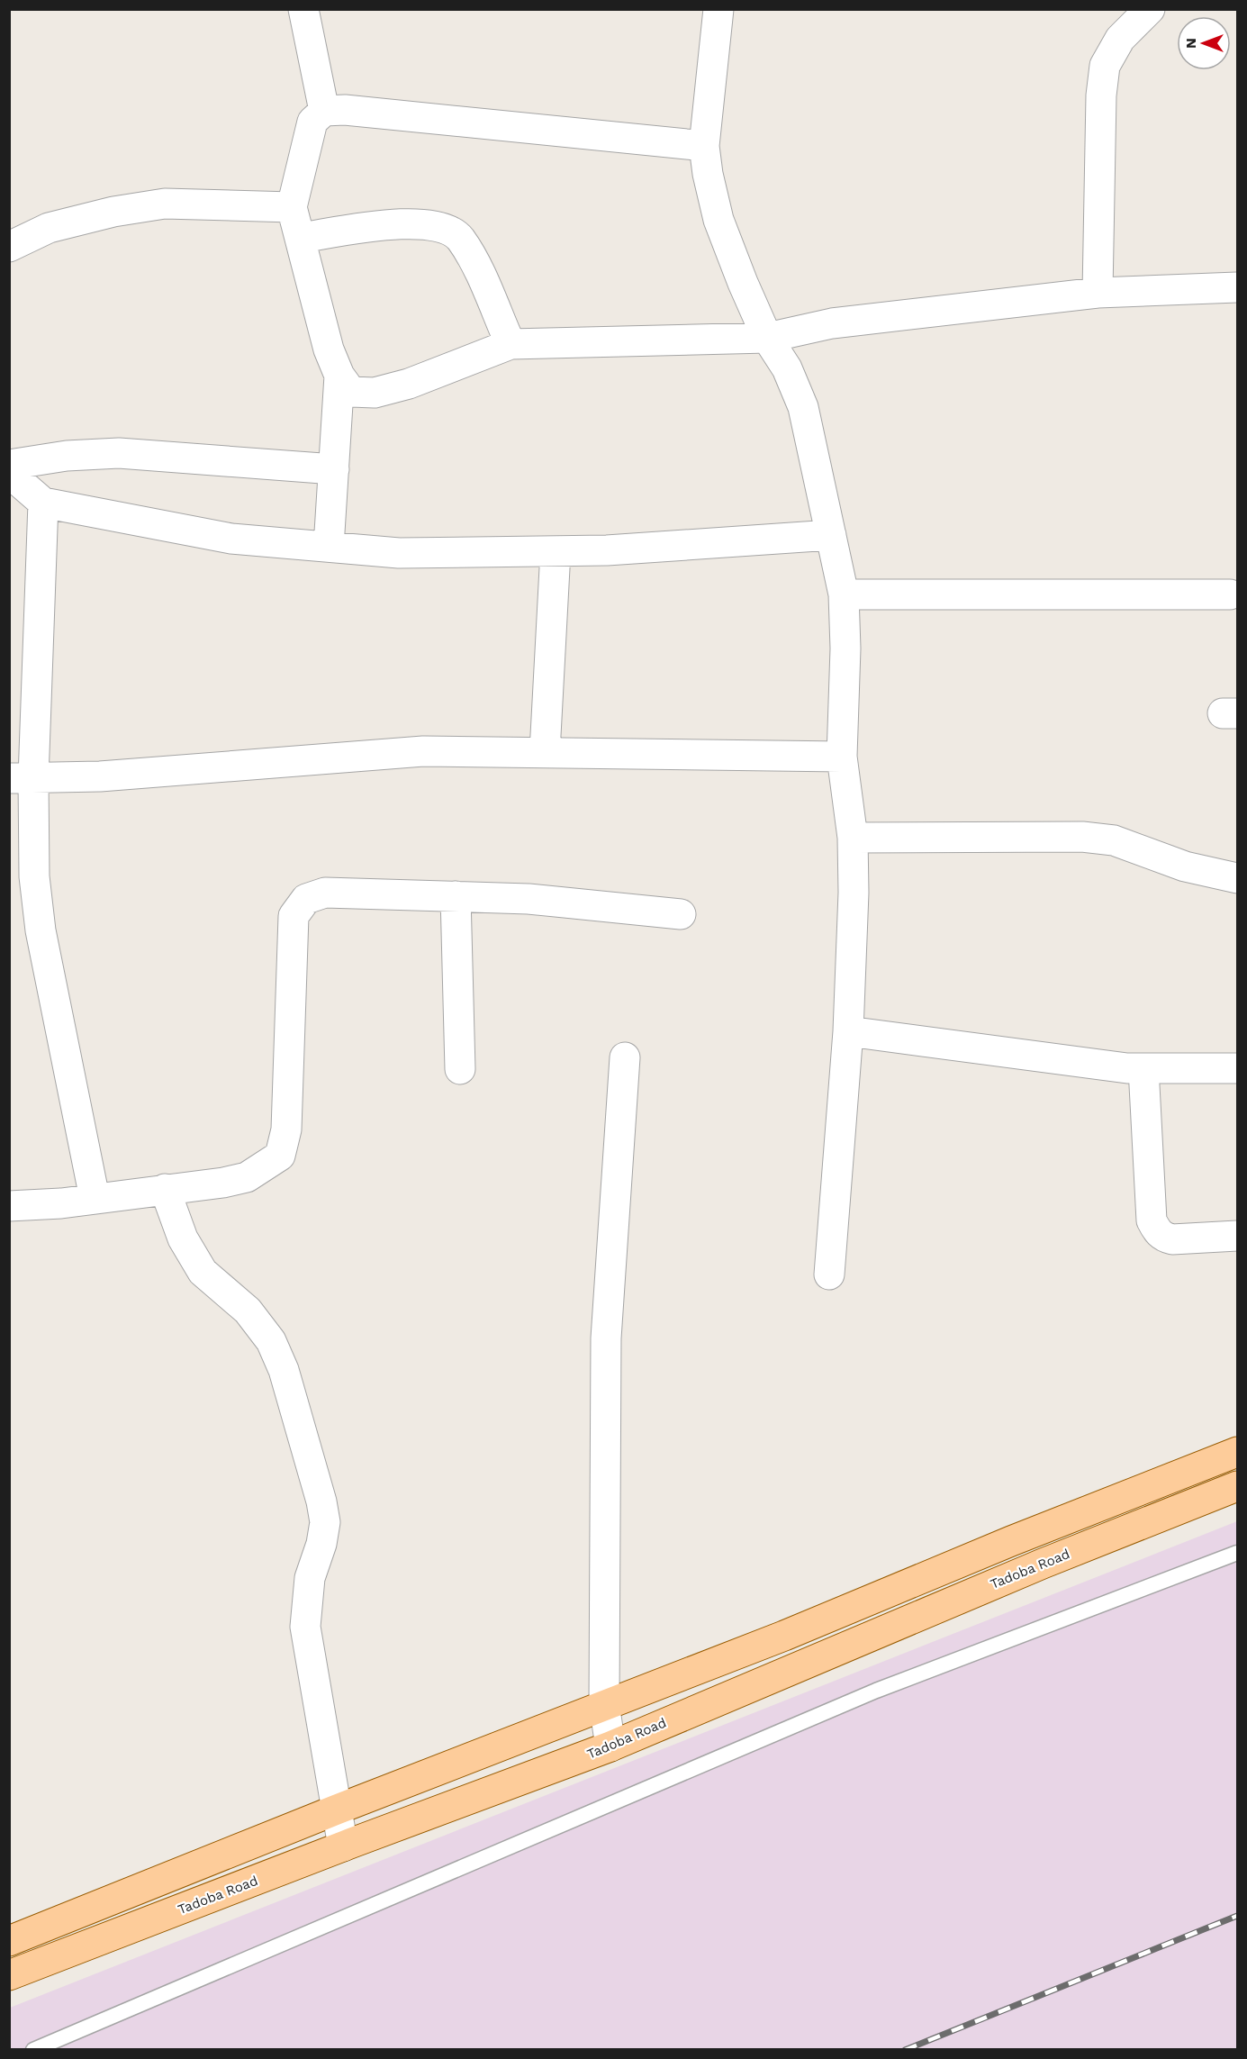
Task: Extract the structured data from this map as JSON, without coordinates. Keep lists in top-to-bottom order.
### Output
{
  "streets": {
    "main road": ["Tadoba Road"]
  },
  "north": "left"
}
